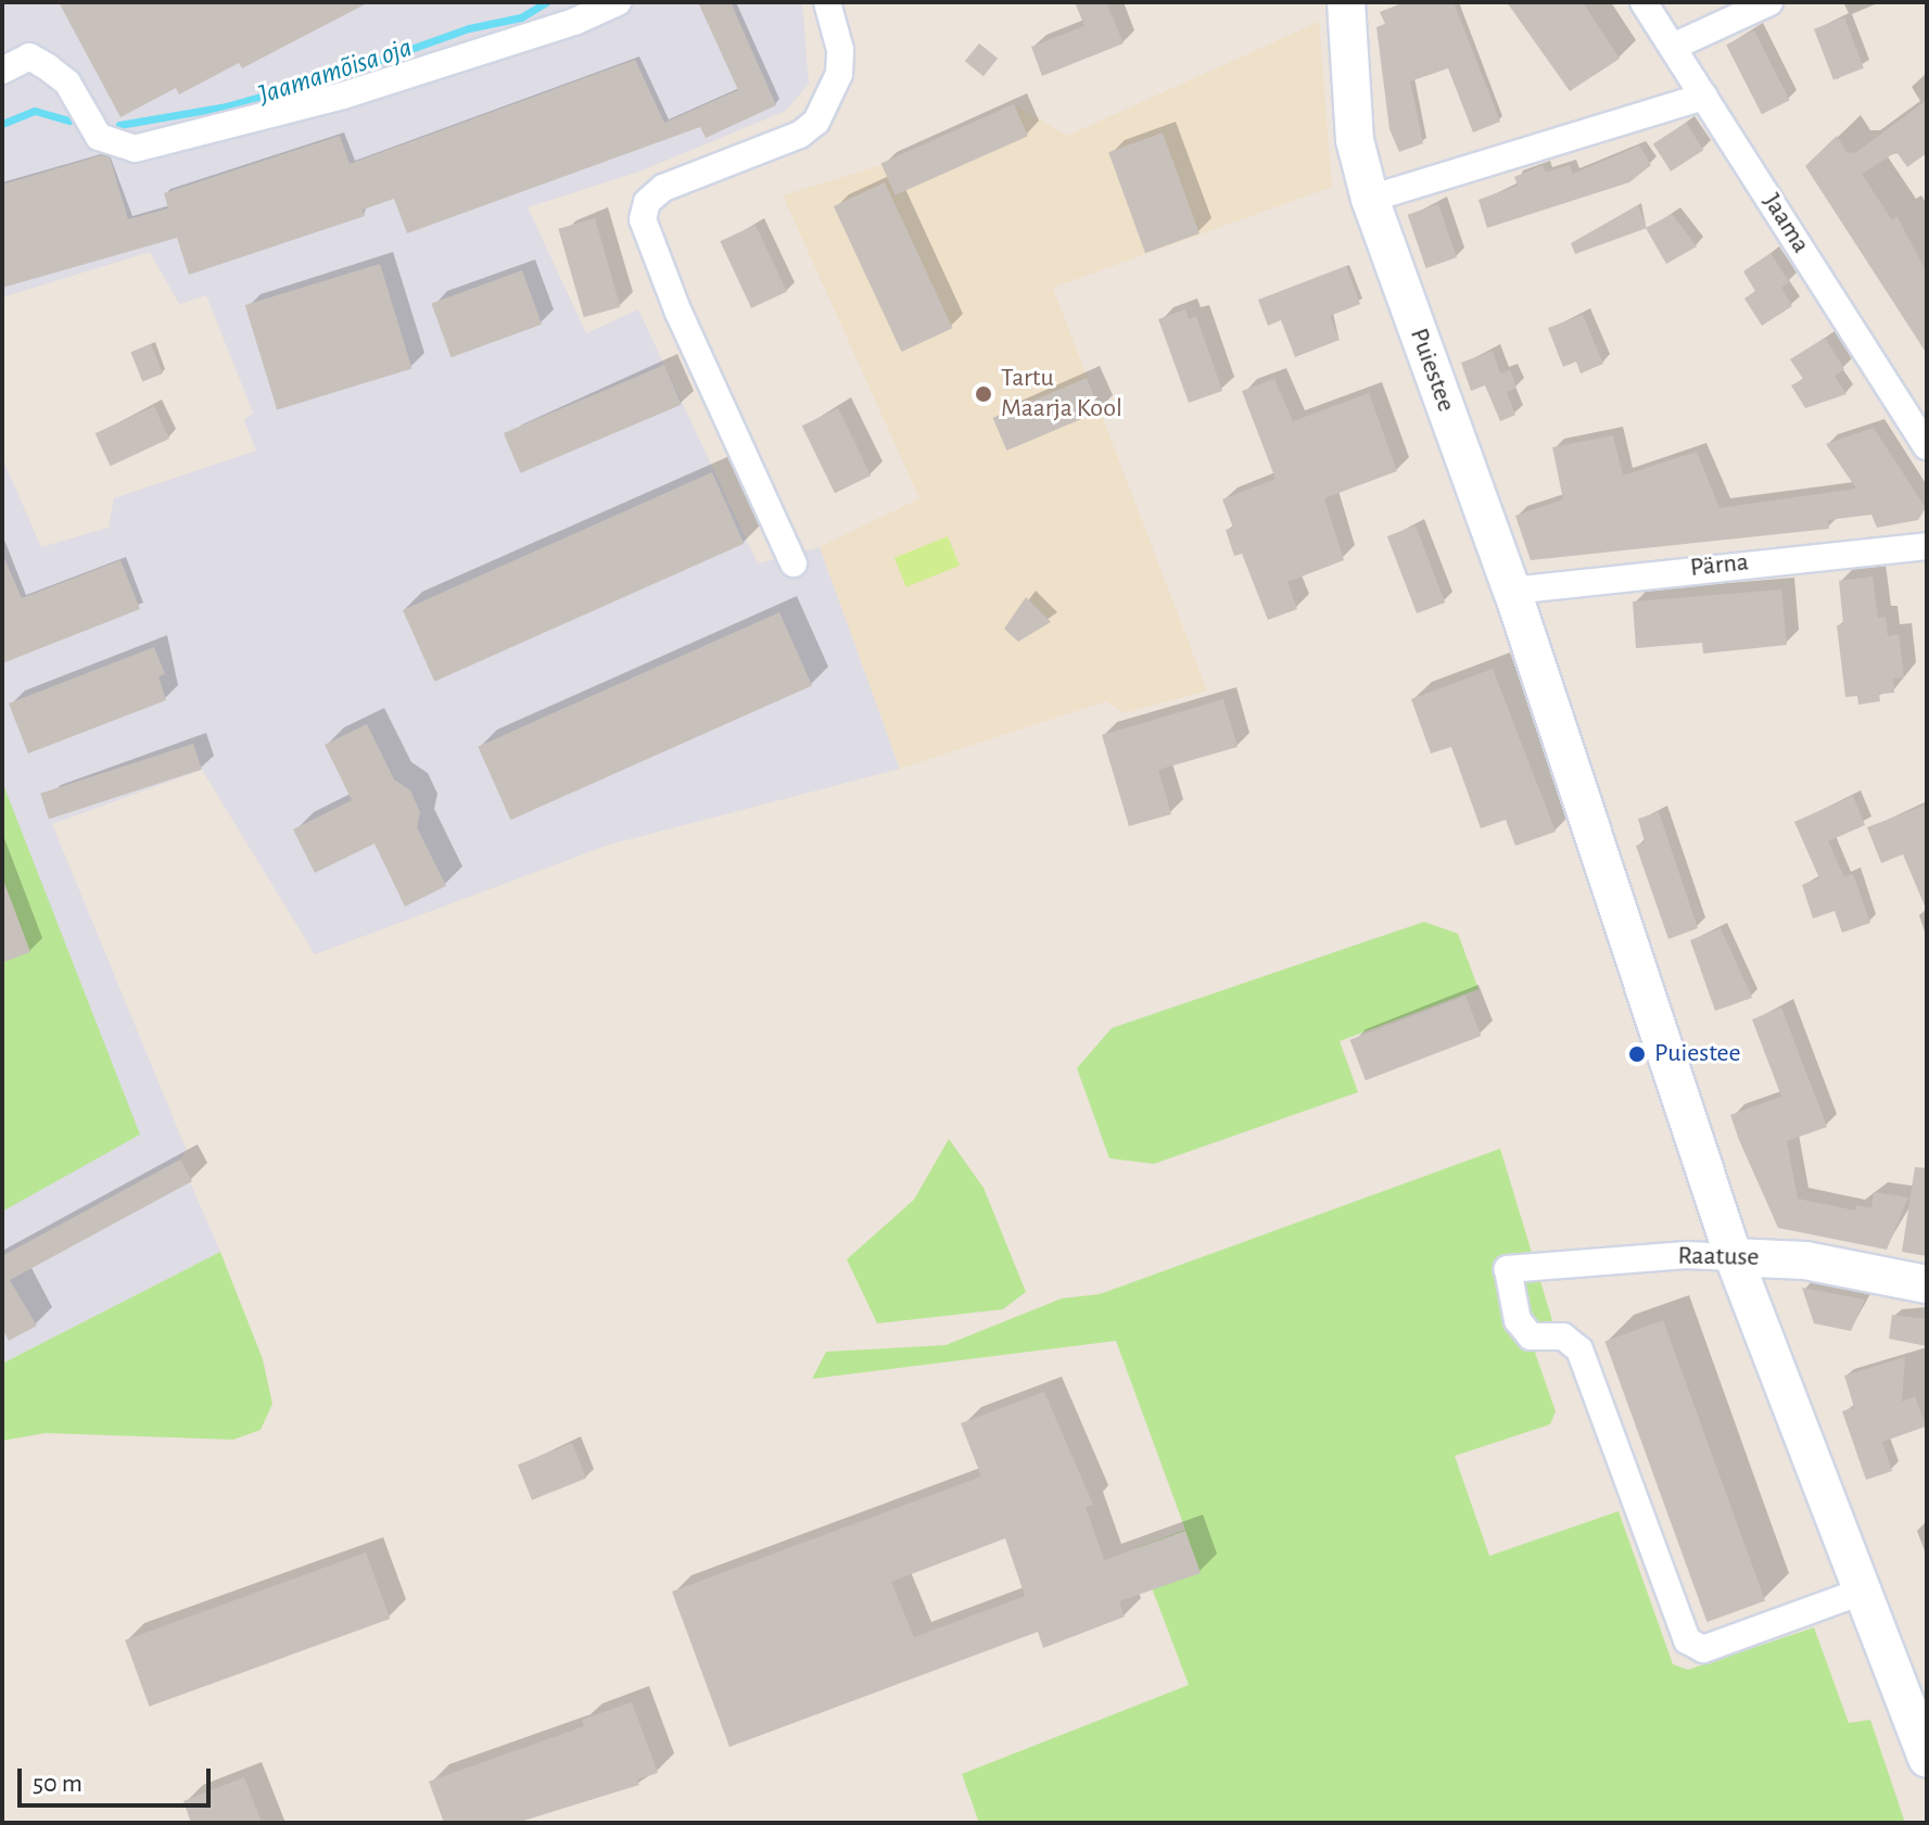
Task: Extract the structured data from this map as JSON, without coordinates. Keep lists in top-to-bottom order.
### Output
{
  "streets": {
    "main road": ["Puiestee", "Raatuse"],
    "street": ["Jaama", "Pärna"]
  },
  "crossings": [
    ["Puiestee", "Pärna"],
    ["Puiestee", "Raatuse"]
  ],
  "water": ["Jaamamõisa oja"],
  "places": ["Tartu Maarja Kool", "Puiestee"],
  "scale_bar": "50 m"
}
